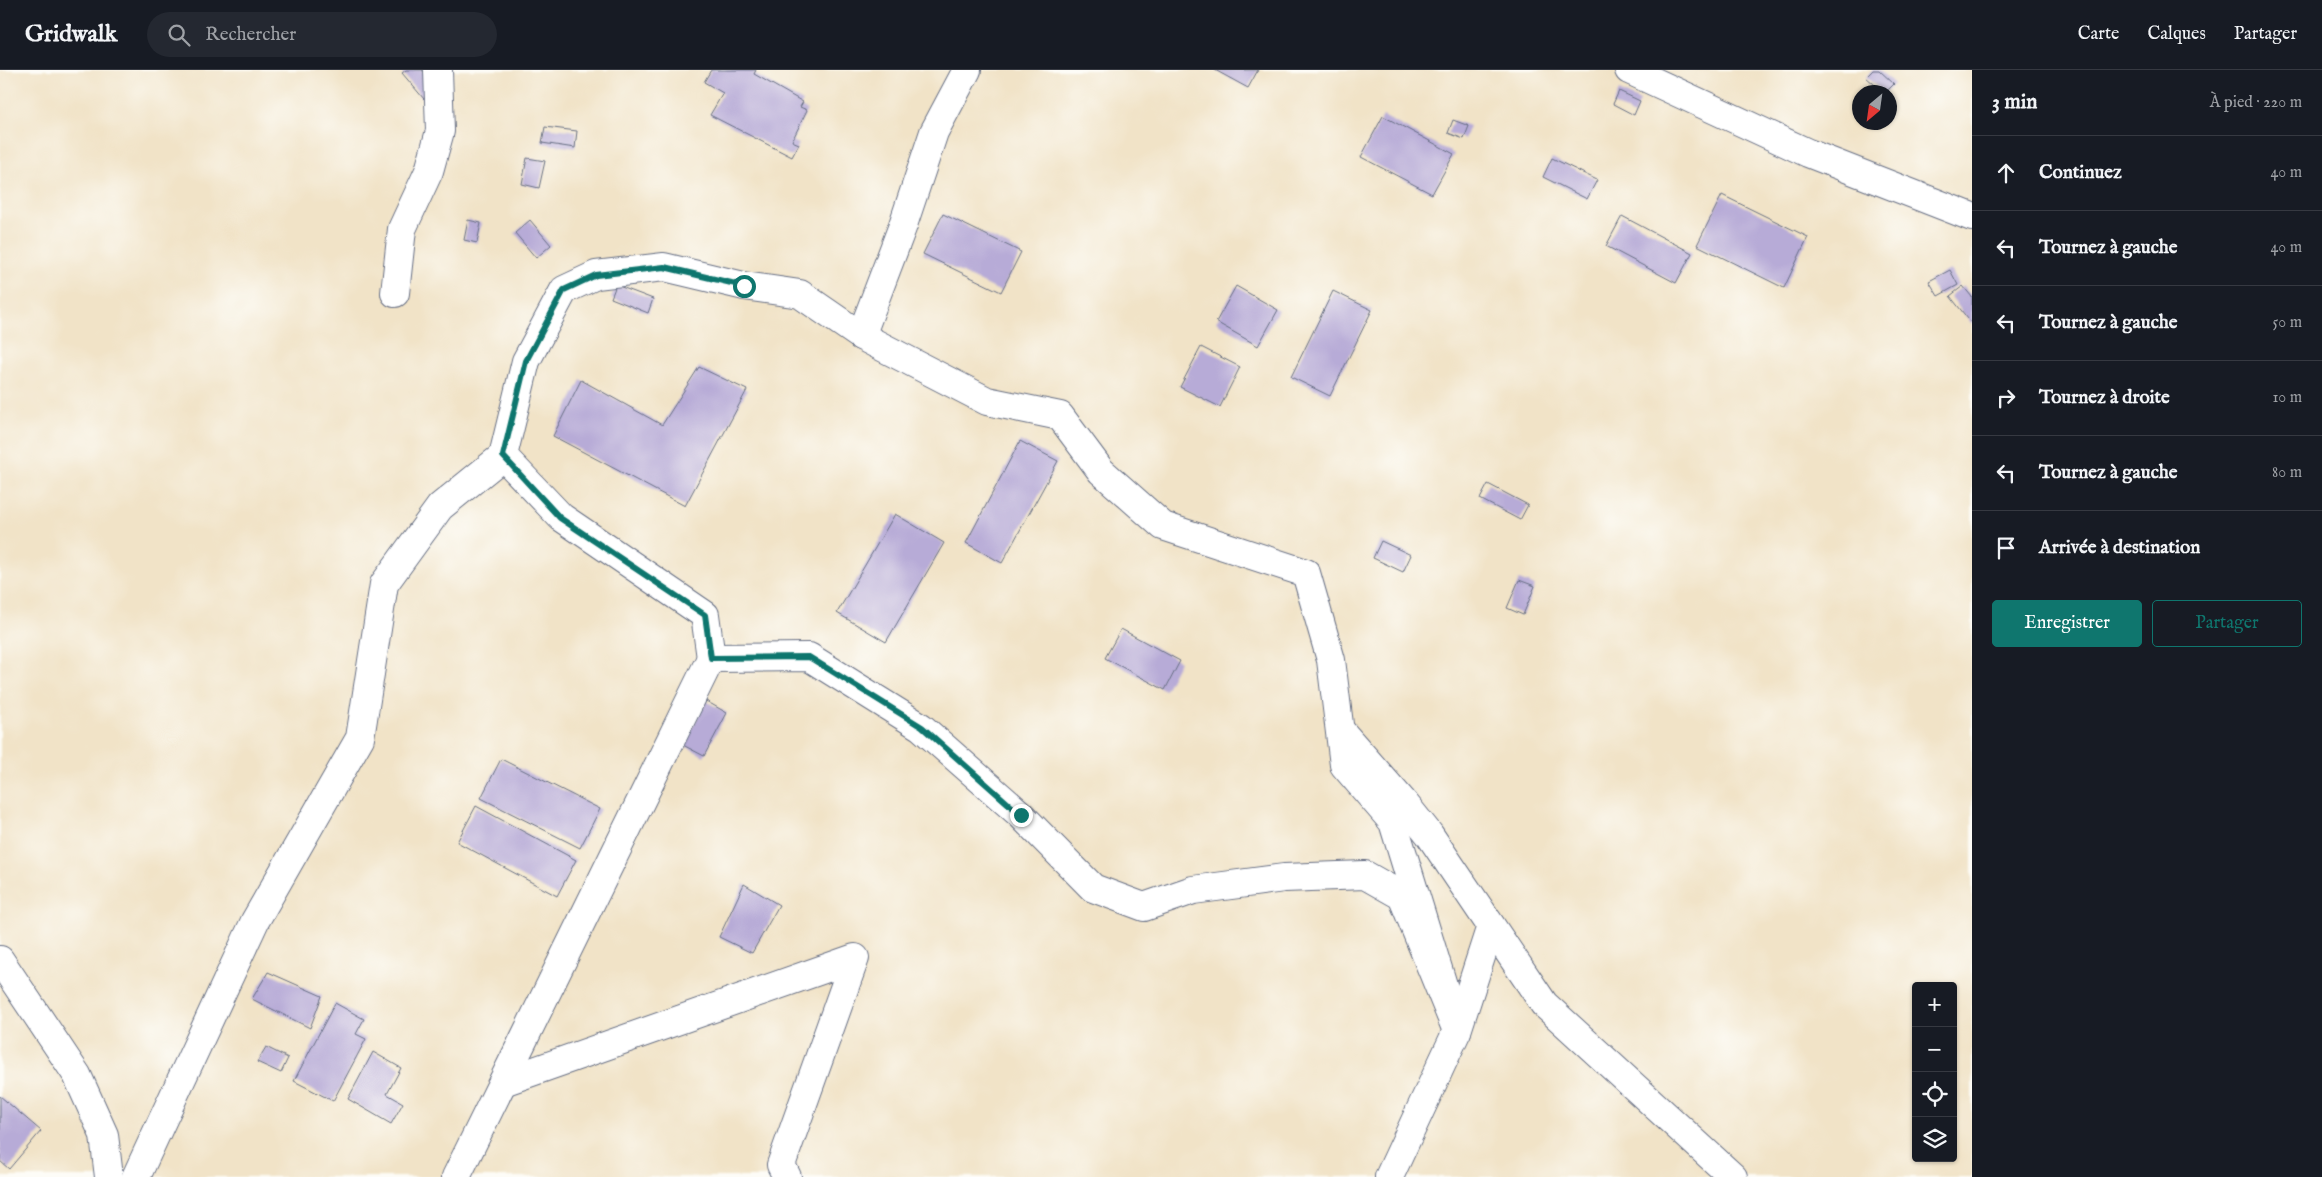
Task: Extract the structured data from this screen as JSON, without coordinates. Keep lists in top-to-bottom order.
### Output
{
  "north": "bottom left",
  "page": {
    "header": "Gridwalk",
    "search": "Rechercher",
    "nav": ["Carte", "Calques", "Partager"],
    "heading": ["3 min", "À pied · 220 m"],
    "list": [
      ["Continuez", "40 m"],
      ["Tournez à gauche", "40 m"],
      ["Tournez à gauche", "50 m"],
      ["Tournez à droite", "10 m"],
      ["Tournez à gauche", "80 m"],
      "Arrivée à destination"
    ],
    "buttons": ["Enregistrer", "Partager"],
    "map_buttons": ["+", "−"]
  }
}
